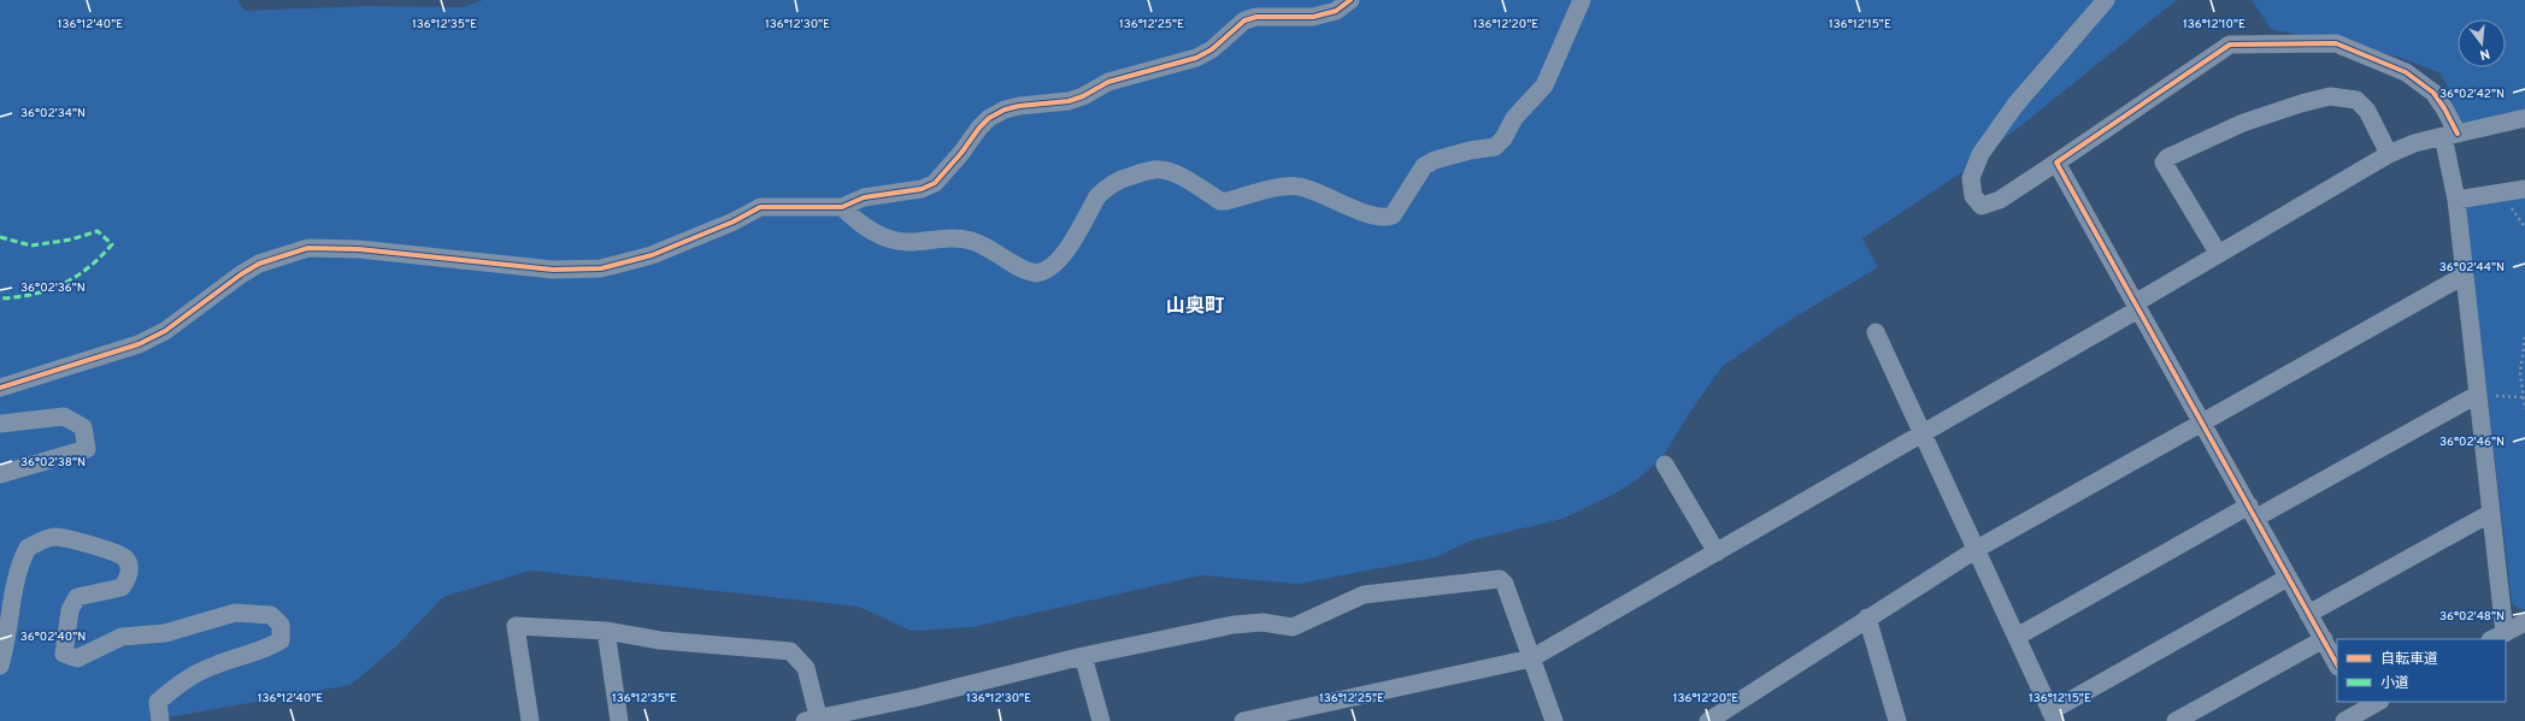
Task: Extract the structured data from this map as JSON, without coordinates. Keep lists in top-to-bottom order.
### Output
{
  "districts": ["山奥町"],
  "legend": ["自転車道", "小道"],
  "north": "bottom",
  "coordinates": [
    "136°12'40\"E",
    "136°12'35\"E",
    "136°12'30\"E",
    "136°12'25\"E",
    "136°12'20\"E",
    "136°12'15\"E",
    "136°12'10\"E",
    "36°02'42\"N",
    "36°02'34\"N",
    "36°02'44\"N",
    "36°02'36\"N",
    "36°02'46\"N",
    "36°02'38\"N",
    "36°02'48\"N",
    "36°02'40\"N"
  ]
}
